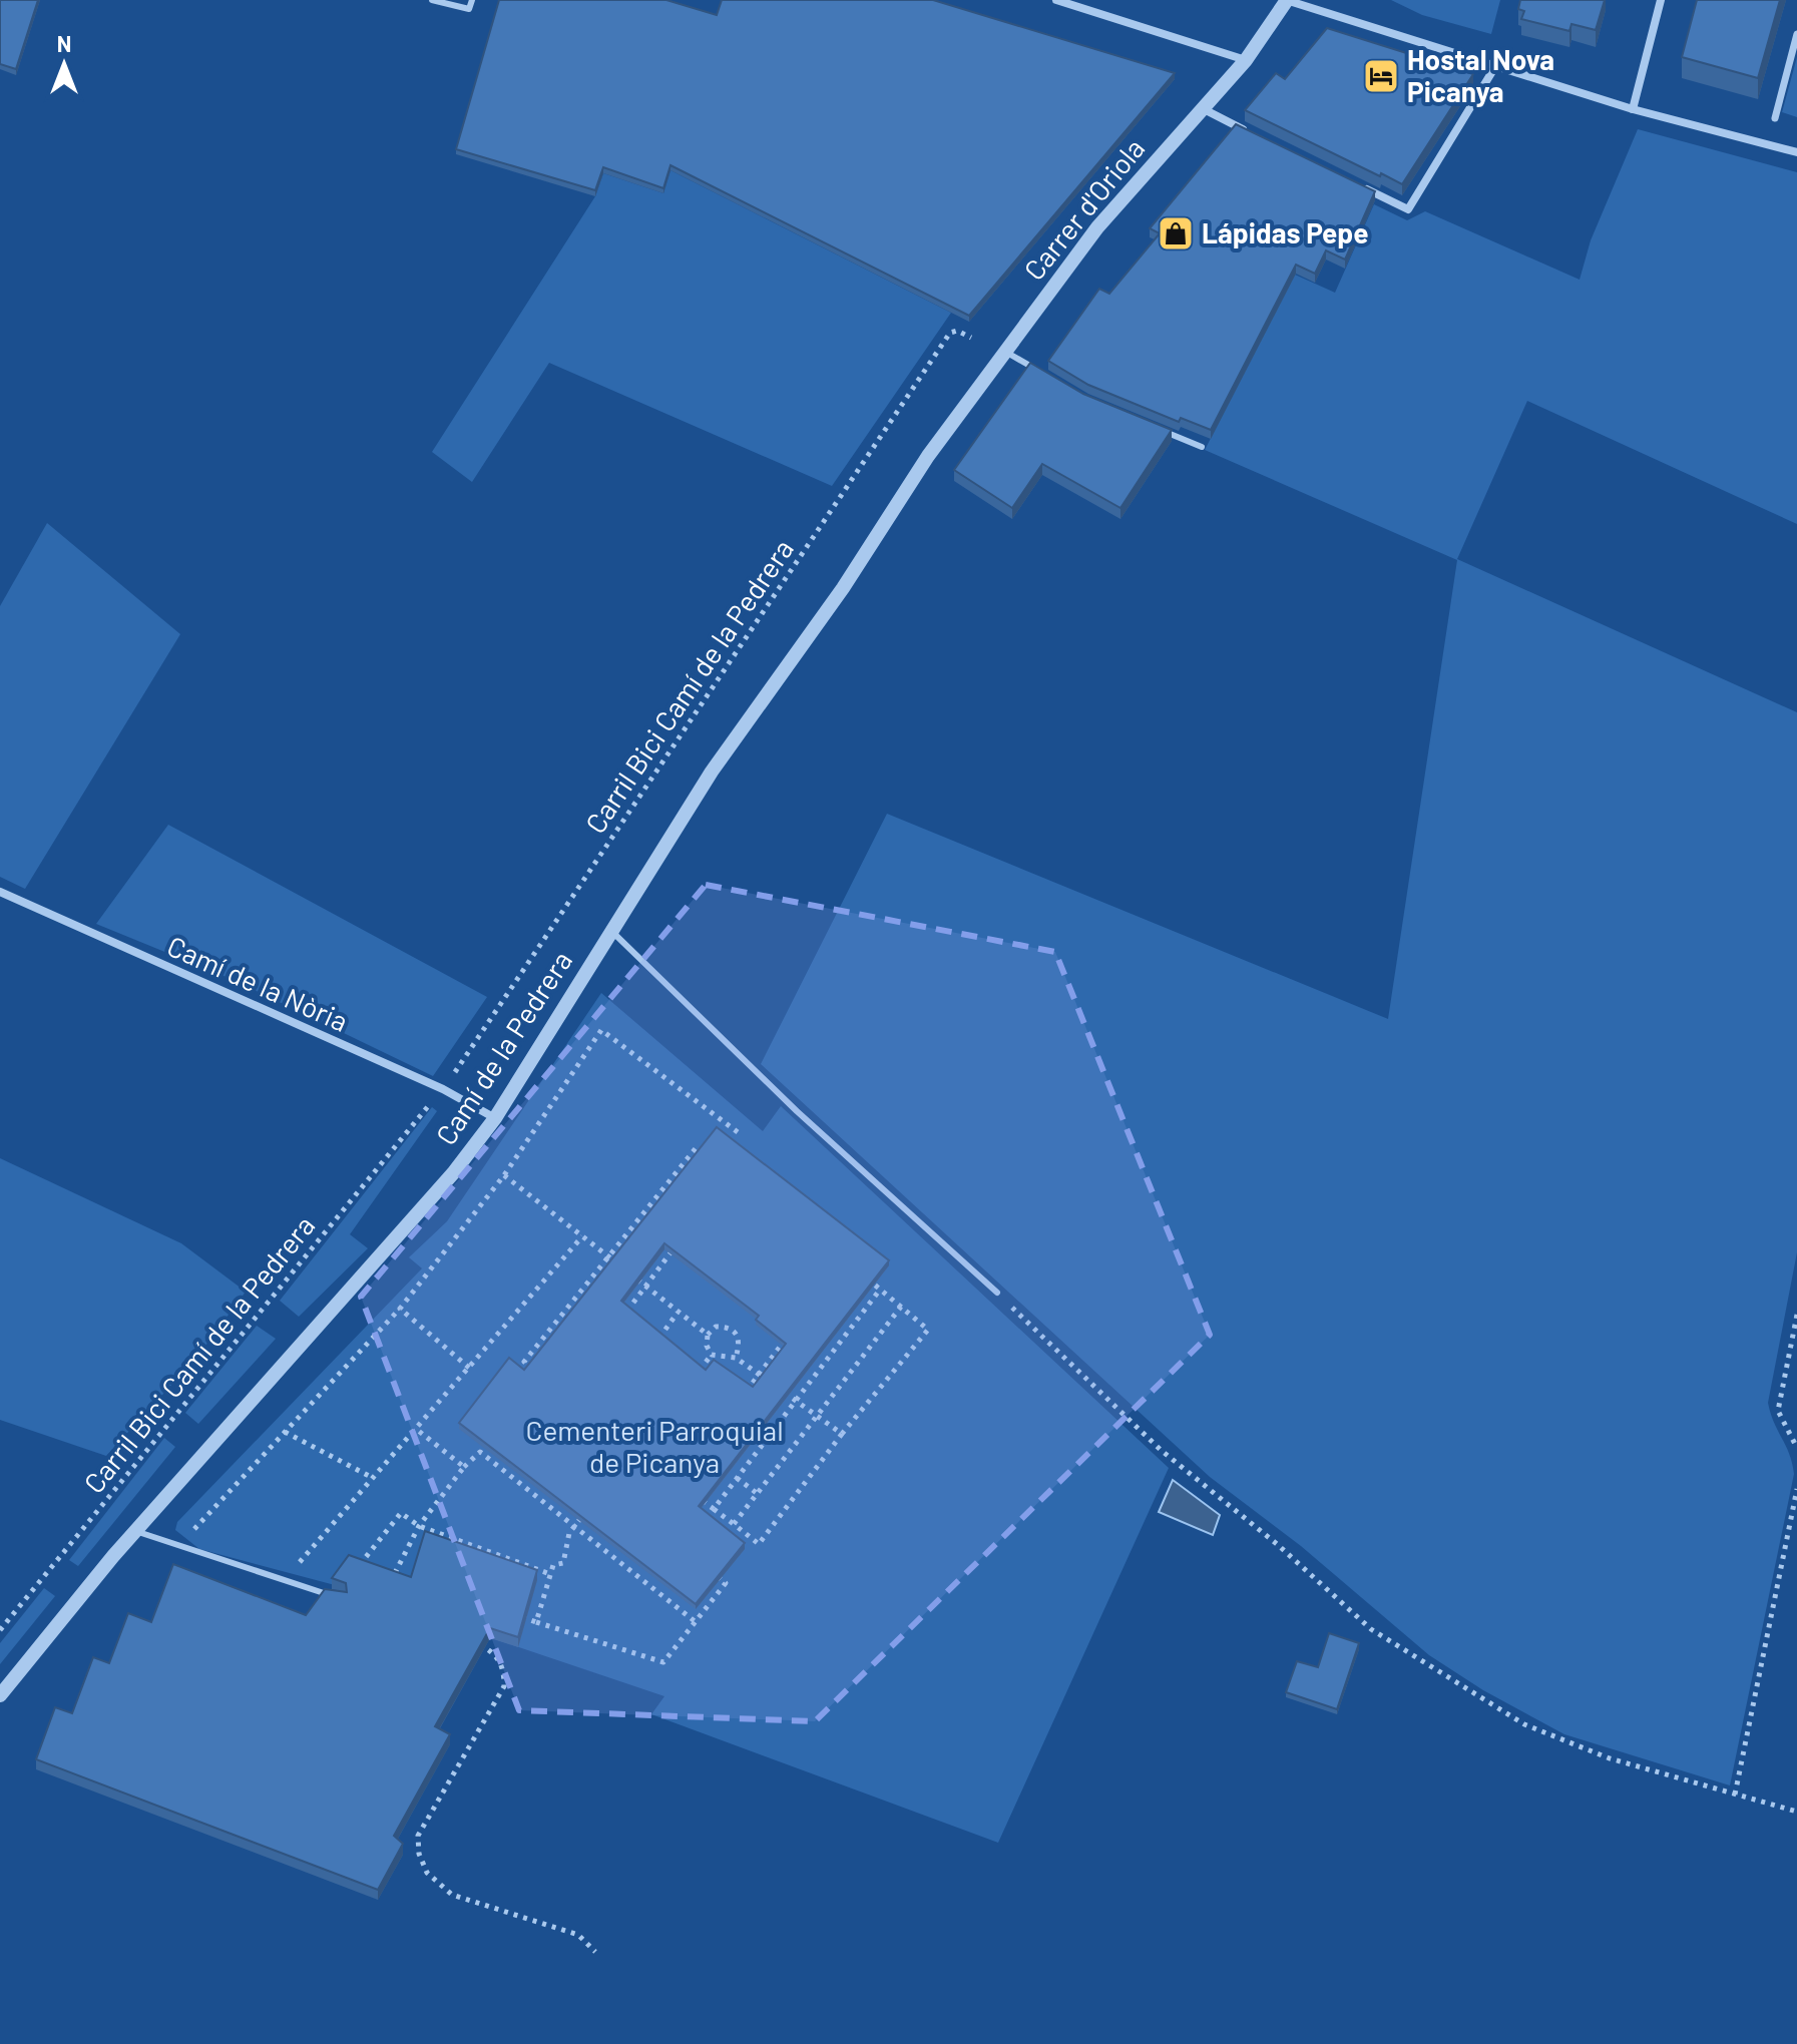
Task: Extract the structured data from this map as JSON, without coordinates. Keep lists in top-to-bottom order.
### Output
{
  "streets": {
    "street": ["Carrer d'Oriola", "Camí de la Nòria", "Camí de la Pedrera"],
    "path": ["Carril Bici Camí de la Pedrera"]
  },
  "crossings": [
    ["Carrer d'Oriola", "Camí de la Pedrera"],
    ["Camí de la Nòria", "Camí de la Pedrera"]
  ],
  "parks": ["Cementeri Parroquial de Picanya"],
  "places": {
    "hotel": ["Hostal Nova Picanya"],
    "shop": ["Lápidas Pepe"]
  },
  "north": "top"
}
